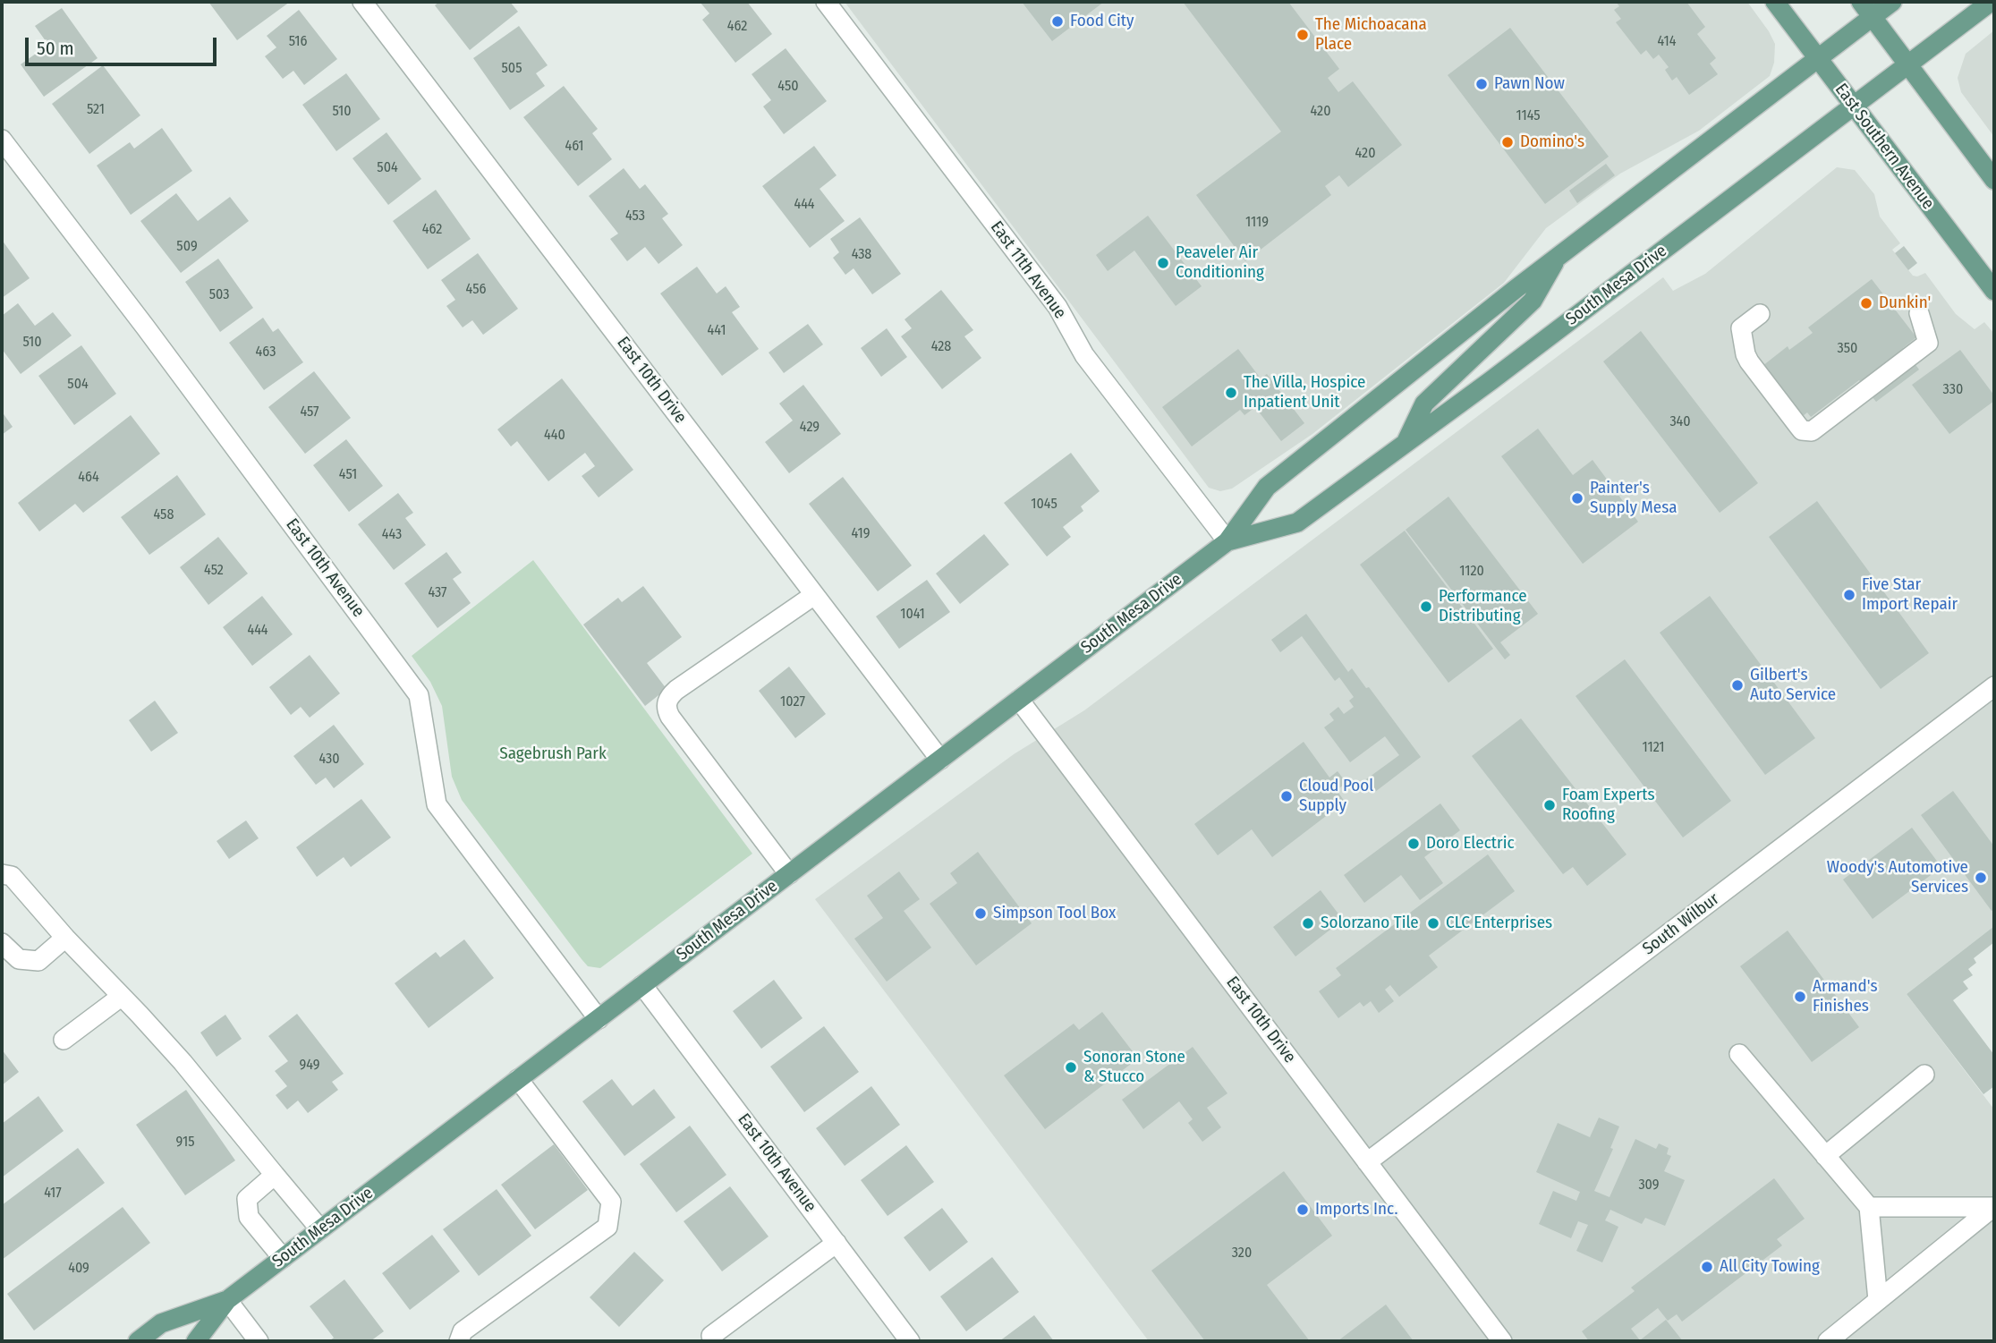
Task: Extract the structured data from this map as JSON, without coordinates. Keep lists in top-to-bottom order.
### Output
{
  "streets": {
    "main road": ["East Southern Avenue", "South Mesa Drive"],
    "street": [
      "East 11th Avenue",
      "East 10th Drive",
      "East 10th Avenue",
      "South Wilbur"
    ]
  },
  "crossings": [
    ["East Southern Avenue", "South Mesa Drive"],
    ["East 11th Avenue", "South Mesa Drive"],
    ["South Mesa Drive", "East 10th Drive"],
    ["South Mesa Drive", "East 10th Avenue"],
    ["East 10th Drive", "South Wilbur"]
  ],
  "parks": ["Sagebrush Park"],
  "places": [
    "Food City",
    "The Michoacana Place",
    "Pawn Now",
    "Domino's",
    "Peaveler Air Conditioning",
    "Dunkin'",
    "The Villa, Hospice Inpatient Unit",
    "Painter's Supply Mesa",
    "Five Star Import Repair",
    "Performance Distributing",
    "Gilbert's Auto Service",
    "Cloud Pool Supply",
    "Foam Experts Roofing",
    "Doro Electric",
    "Woody's Automotive Services",
    "Simpson Tool Box",
    "Solorzano Tile",
    "CLC Enterprises",
    "Armand's Finishes",
    "Sonoran Stone & Stucco",
    "Imports Inc.",
    "All City Towing"
  ],
  "house_numbers": [
    "462",
    "516",
    "414",
    "505",
    "450",
    "521",
    "510",
    "420",
    "1145",
    "461",
    "420",
    "504",
    "444",
    "453",
    "1119",
    "462",
    "509",
    "438",
    "456",
    "503",
    "441",
    "510",
    "428",
    "350",
    "463",
    "504",
    "330",
    "457",
    "340",
    "429",
    "440",
    "451",
    "464",
    "1045",
    "458",
    "419",
    "443",
    "452",
    "1120",
    "437",
    "1041",
    "444",
    "1027",
    "1121",
    "430",
    "949",
    "915",
    "309",
    "417",
    "320",
    "409"
  ],
  "scale_bar": "50 m"
}
